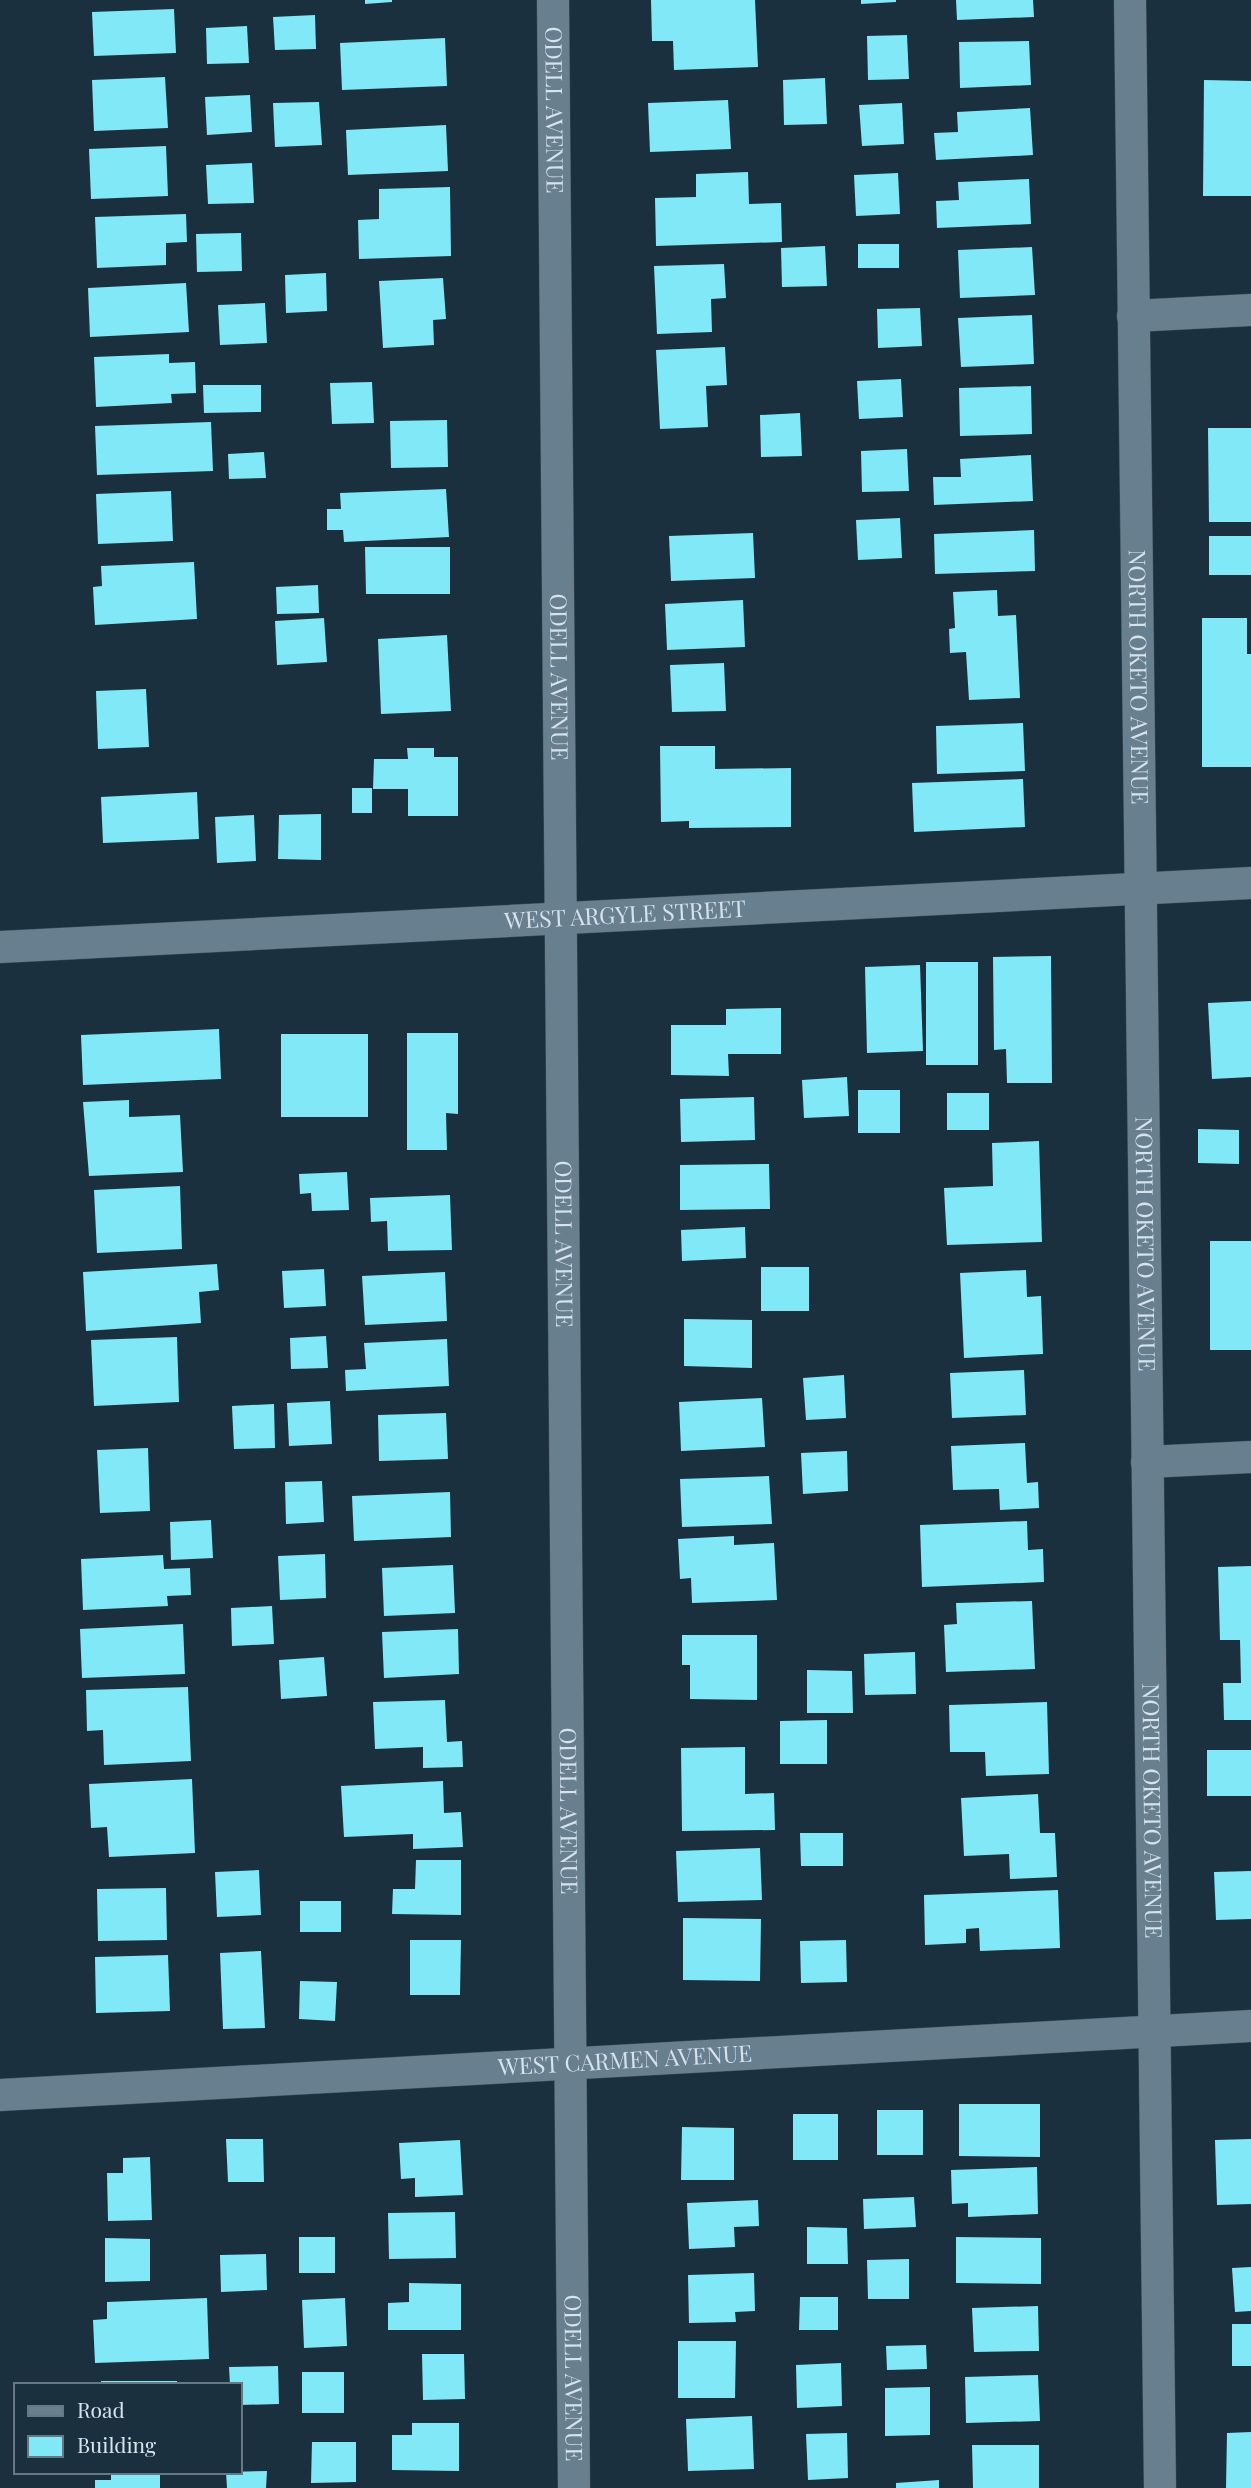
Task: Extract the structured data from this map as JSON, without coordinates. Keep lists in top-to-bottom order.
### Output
{
  "streets": {
    "street": [
      "ODELL AVENUE",
      "NORTH OKETO AVENUE",
      "WEST ARGYLE STREET",
      "WEST CARMEN AVENUE"
    ]
  },
  "crossings": [
    ["ODELL AVENUE", "WEST ARGYLE STREET"],
    ["ODELL AVENUE", "WEST CARMEN AVENUE"],
    ["NORTH OKETO AVENUE", "WEST ARGYLE STREET"],
    ["NORTH OKETO AVENUE", "WEST CARMEN AVENUE"]
  ],
  "legend": ["Road", "Building"]
}
